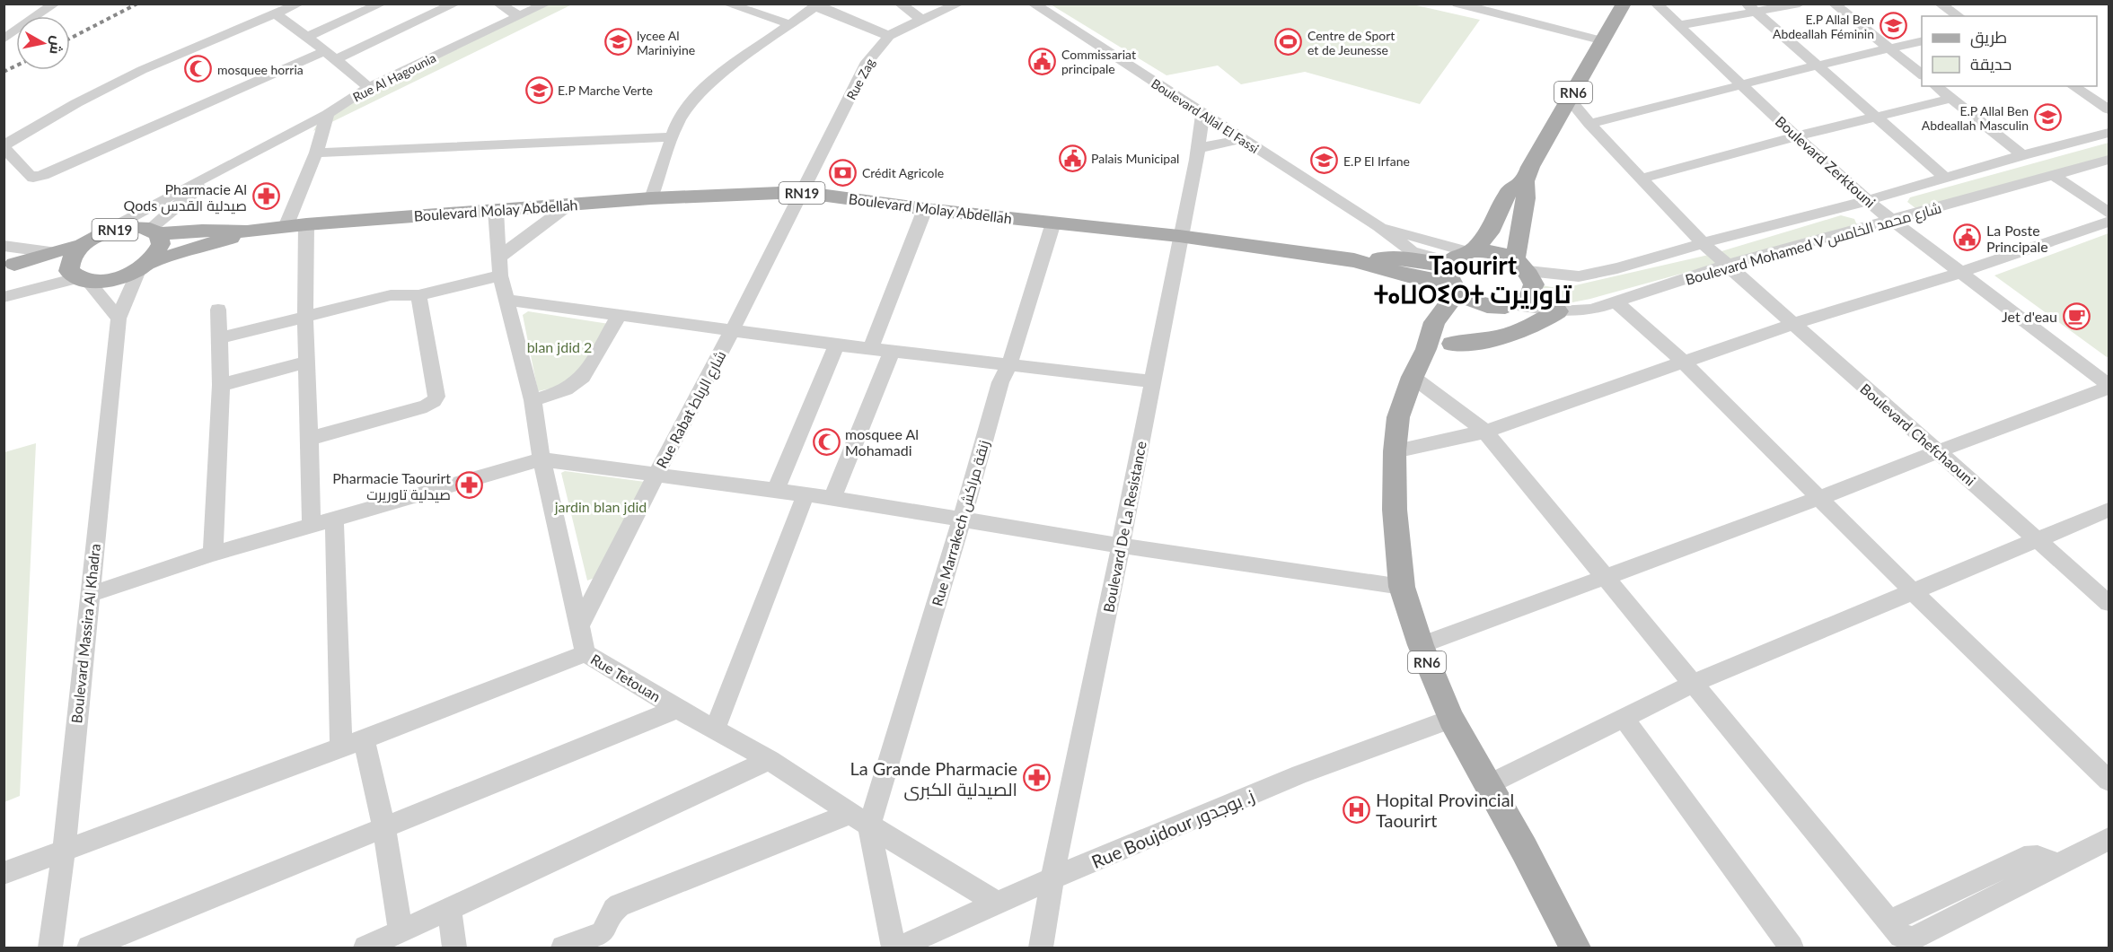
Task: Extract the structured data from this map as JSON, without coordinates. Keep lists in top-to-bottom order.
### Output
{
  "streets": {
    "main road": ["RN6", "RN19", "Boulevard Molay Abdellah"],
    "street": [
      "Rue Al Hagounia",
      "Rue Zag",
      "Boulevard Allal El Fassi",
      "Boulevard Zerktouni",
      "Boulevard Mohamed V شارع محمد الخامس",
      "Rue Rabat شارع الرباط",
      "Boulevard Chefchaouni",
      "Rue Marrakech زنقة مراكش",
      "Boulevard De La Resistance",
      "Boulevard Massira Al Khadra",
      "Rue Tetouan",
      "Rue Boujdour ز. بوجدور"
    ]
  },
  "crossings": [
    ["Rue Al Hagounia", "RN19"],
    ["Rue Zag", "Boulevard Molay Abdellah"],
    ["Rue Zag", "Rue Rabat شارع الرباط"],
    ["RN6", "Boulevard Allal El Fassi"],
    ["RN6", "Boulevard Molay Abdellah"],
    ["RN6", "Boulevard Mohamed V شارع محمد الخامس"],
    ["RN6", "Boulevard Chefchaouni"],
    ["RN6", "Rue Boujdour ز. بوجدور"],
    ["Boulevard Allal El Fassi", "Boulevard Molay Abdellah"],
    ["Boulevard Allal El Fassi", "Boulevard Mohamed V شارع محمد الخامس"],
    ["Boulevard Allal El Fassi", "Boulevard De La Resistance"],
    ["Boulevard Zerktouni", "Boulevard Mohamed V شارع محمد الخامس"],
    ["RN19", "Boulevard Molay Abdellah"],
    ["RN19", "Boulevard Massira Al Khadra"],
    ["Boulevard Molay Abdellah", "Boulevard Mohamed V شارع محمد الخامس"],
    ["Boulevard Molay Abdellah", "Rue Rabat شارع الرباط"],
    ["Boulevard Molay Abdellah", "Rue Marrakech زنقة مراكش"],
    ["Boulevard Molay Abdellah", "Boulevard De La Resistance"],
    ["Boulevard Molay Abdellah", "Boulevard Massira Al Khadra"],
    ["Boulevard Molay Abdellah", "Rue Tetouan"],
    ["Boulevard Mohamed V شارع محمد الخامس", "Boulevard Chefchaouni"],
    ["Rue Rabat شارع الرباط", "Rue Tetouan"],
    ["Rue Marrakech زنقة مراكش", "Rue Tetouan"],
    ["Boulevard De La Resistance", "Rue Boujdour ز. بوجدور"],
    ["Rue Tetouan", "Rue Boujdour ز. بوجدور"]
  ],
  "districts": ["Taourirt ⵜⴰⵡⵔⵉⵔⵜ تاوريرت"],
  "parks": ["blan jdid 2", "jardin blan jdid"],
  "places": {
    "school or university": [
      "E.P Allal Ben Abdeallah Féminin",
      "lycee Al Mariniyine",
      "E.P Marche Verte",
      "E.P Allal Ben Abdeallah Masculin",
      "E.P El Irfane"
    ],
    "sports": ["Centre de Sport et de Jeunesse"],
    "public building": ["Commissariat principale", "Palais Municipal", "La Poste Principale"],
    "mosque": ["mosquee horria", "mosquee Al Mohamadi"],
    "bank": ["Crédit Agricole"],
    "pharmacy": ["Pharmacie Al Qods صيدلية القدس", "Pharmacie Taourirt صيدلية تاوريرت", "La Grande Pharmacie الصيدلية الكبرى"],
    "cafe": ["Jet d'eau"],
    "hospital": ["Hopital Provincial Taourirt"]
  },
  "legend": ["طريق", "حديقة"],
  "north": "right"
}
